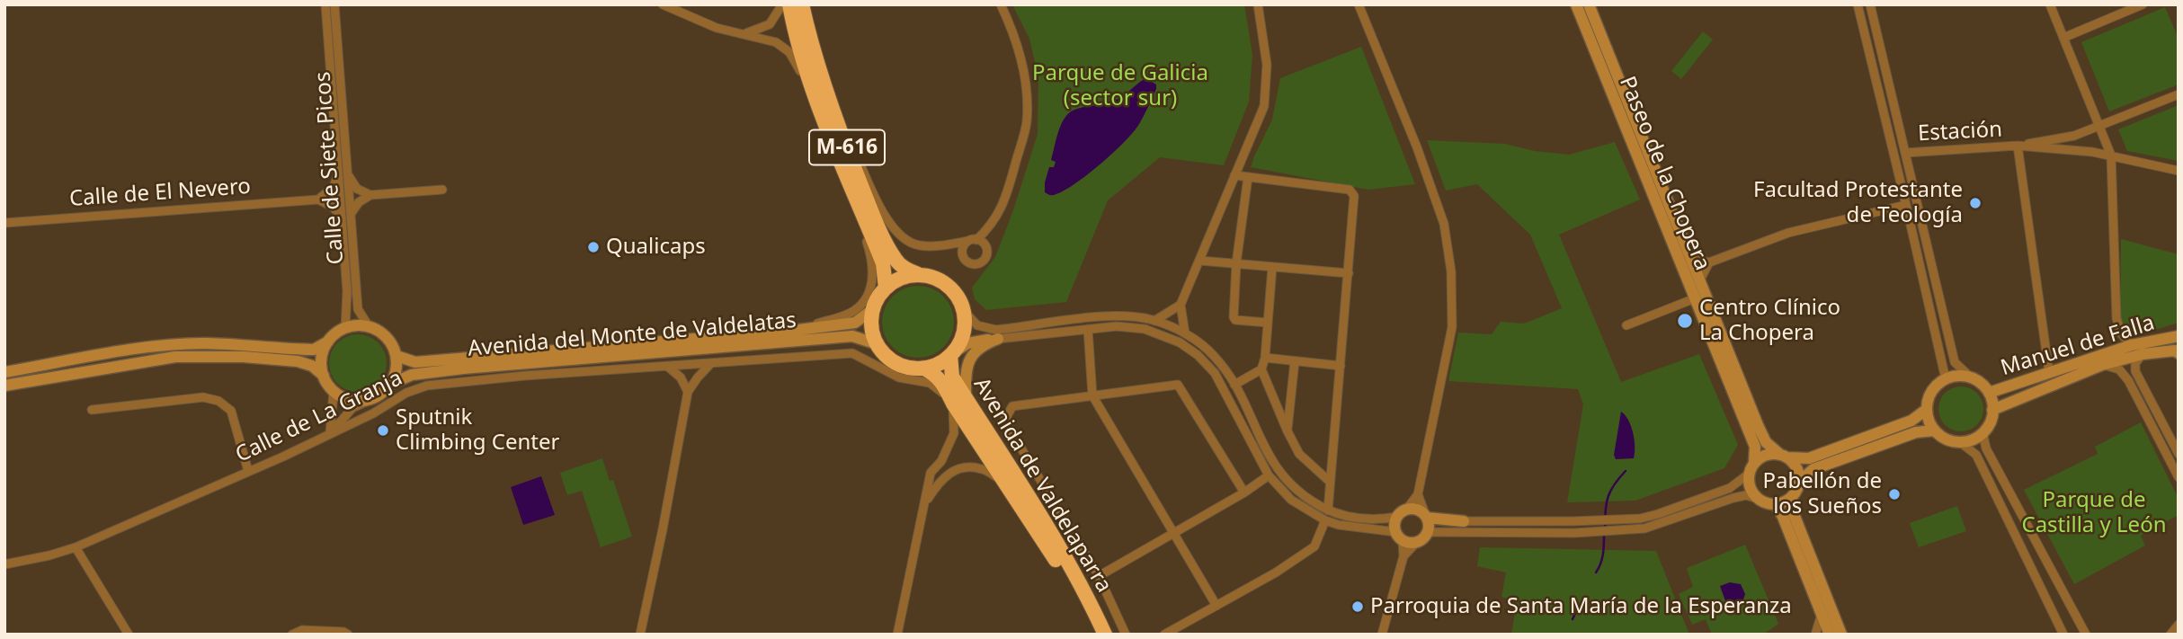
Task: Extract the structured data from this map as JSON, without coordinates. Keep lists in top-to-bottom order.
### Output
{
  "streets": {
    "highway": ["M-616", "Avenida de Valdelaparra"],
    "main road": ["Paseo de la Chopera", "Avenida del Monte de Valdelatas", "Manuel de Falla"],
    "street": [
      "Estación",
      "Calle de Siete Picos",
      "Calle de El Nevero",
      "Calle de La Granja"
    ]
  },
  "crossings": [
    ["M-616", "Avenida del Monte de Valdelatas"],
    ["M-616", "Avenida de Valdelaparra"],
    ["Calle de Siete Picos", "Avenida del Monte de Valdelatas"],
    ["Avenida del Monte de Valdelatas", "Avenida de Valdelaparra"],
    ["Calle de La Granja", "Avenida de Valdelaparra"]
  ],
  "parks": ["Parque de Galicia (sector sur)", "Parque de Castilla y León"],
  "places": [
    "Facultad Protestante de Teología",
    "Qualicaps",
    "Centro Clínico La Chopera",
    "Sputnik Climbing Center",
    "Pabellón de los Sueños",
    "Parroquia de Santa María de la Esperanza"
  ]
}
